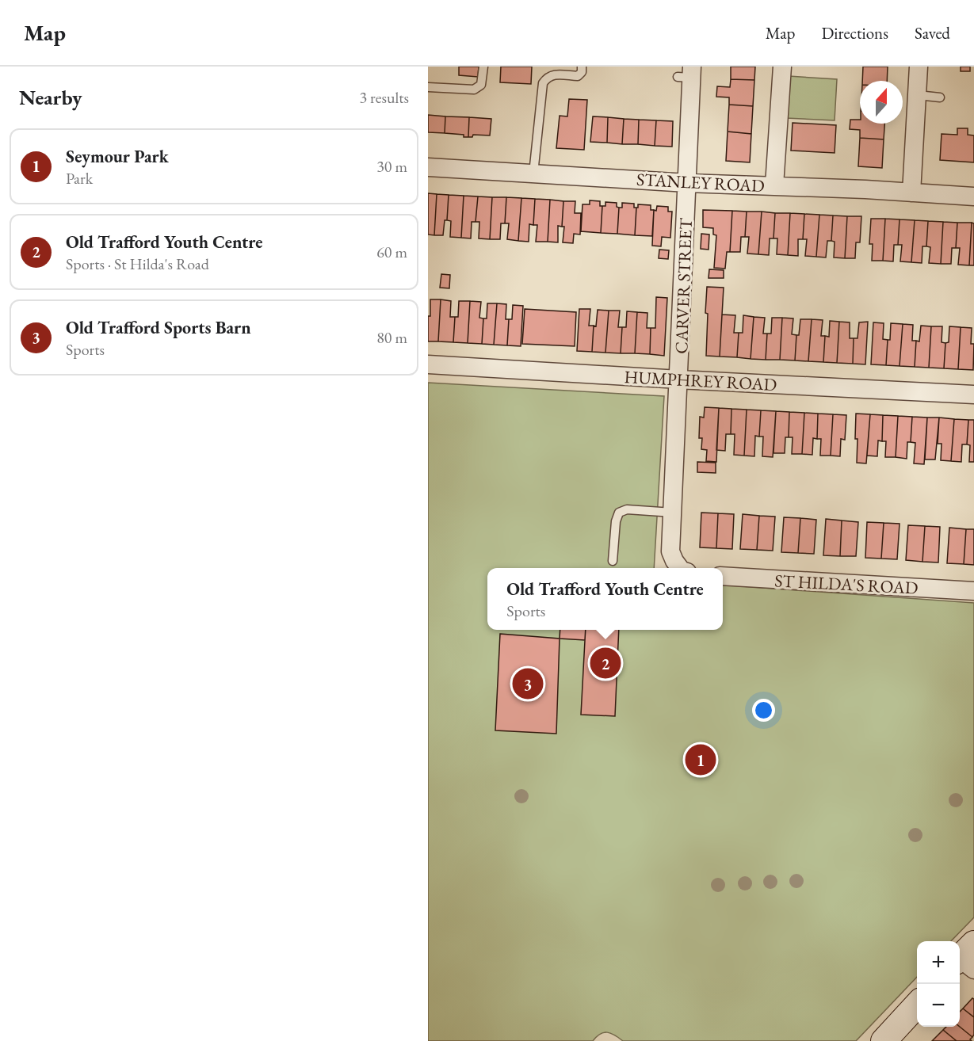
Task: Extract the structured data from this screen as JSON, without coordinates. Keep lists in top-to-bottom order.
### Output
{
  "streets": {
    "street": [
      "STANLEY ROAD",
      "CARVER STREET",
      "HUMPHREY ROAD",
      "ST HILDA'S ROAD"
    ]
  },
  "crossings": [
    ["STANLEY ROAD", "CARVER STREET"],
    ["CARVER STREET", "HUMPHREY ROAD"]
  ],
  "north": "top",
  "page": {
    "header": "Map",
    "nav": ["Map", "Directions", "Saved"],
    "heading": ["Nearby", "3 results"],
    "list": [
      {
        "mark": "1",
        "name": "Seymour Park",
        "note": "Park",
        "value": "30 m"
      },
      {
        "mark": "2",
        "name": "Old Trafford Youth Centre",
        "note": "Sports · St Hilda's Road",
        "value": "60 m"
      },
      {
        "mark": "3",
        "name": "Old Trafford Sports Barn",
        "note": "Sports",
        "value": "80 m"
      }
    ],
    "popup": ["Old Trafford Youth Centre", "Sports"],
    "pins": ["2", "3", "1"],
    "map_buttons": ["+", "−"]
  }
}
